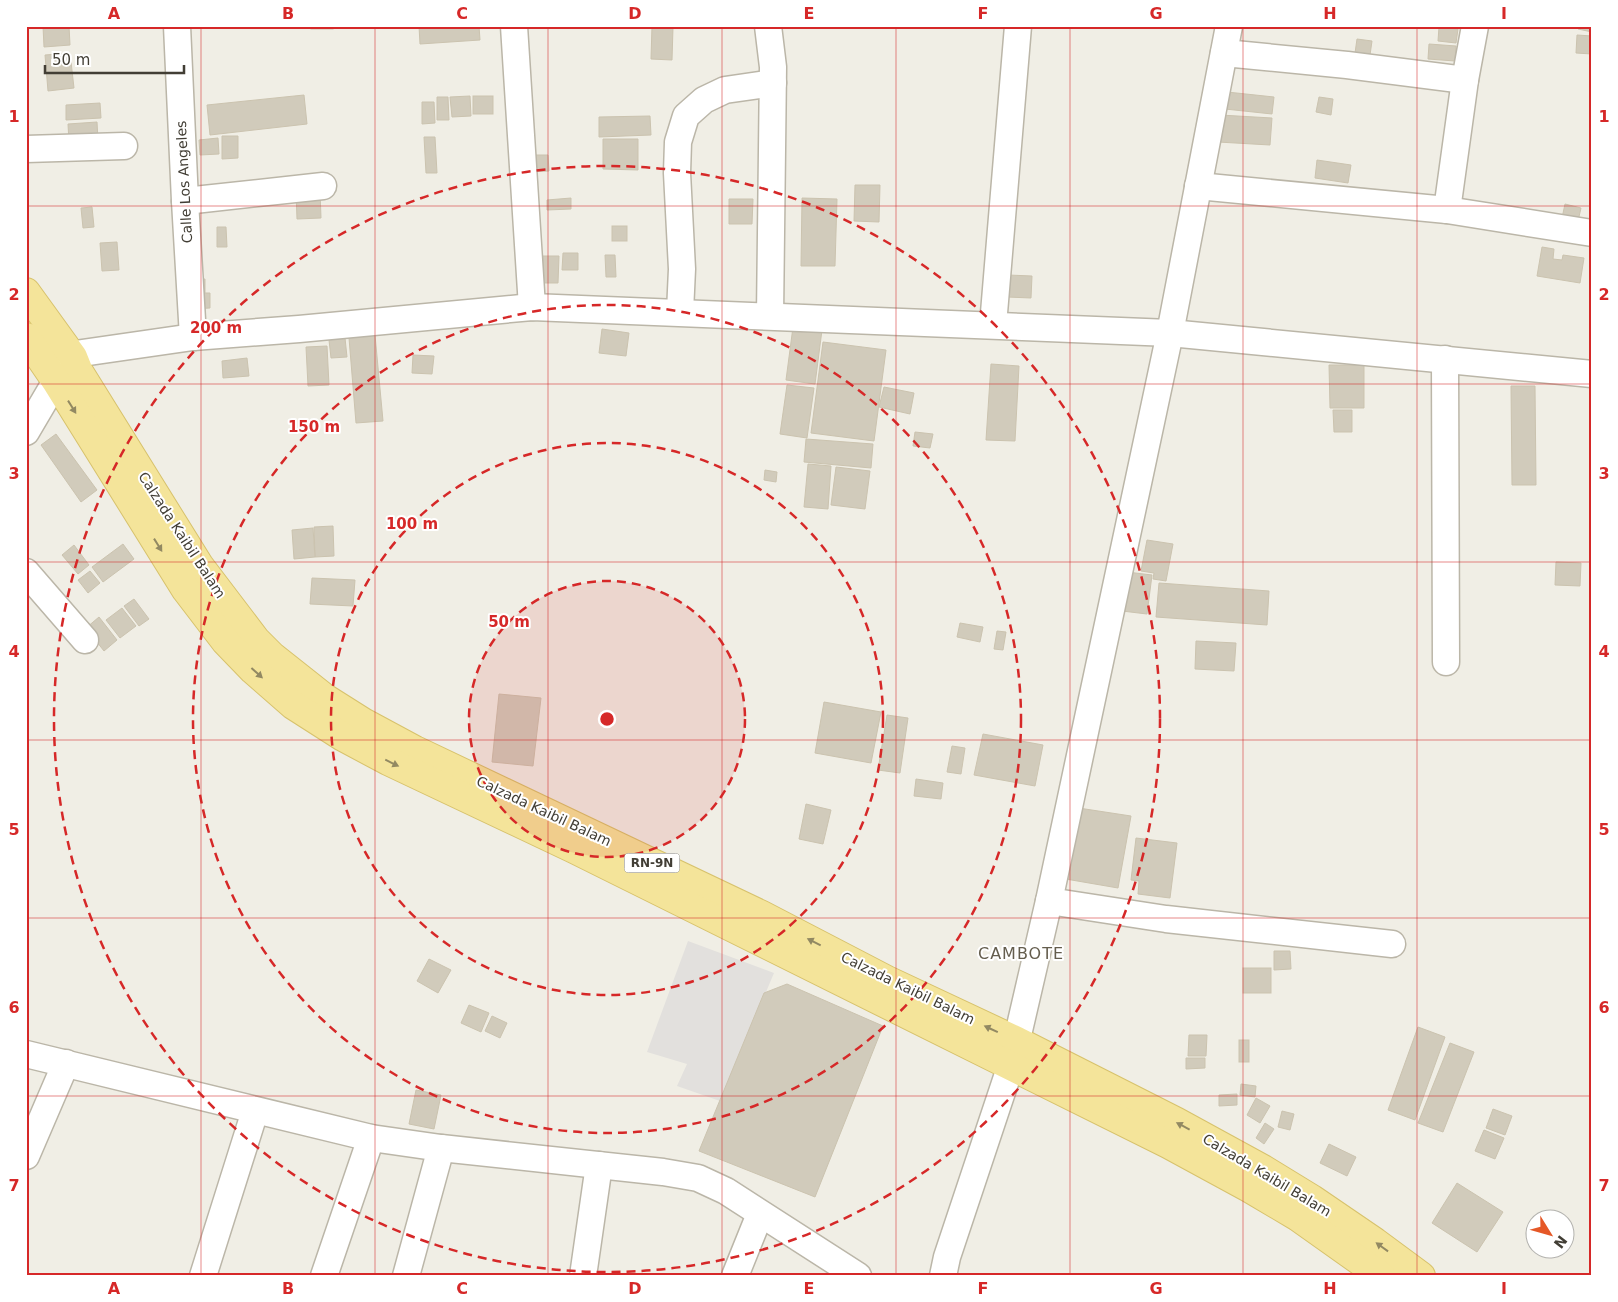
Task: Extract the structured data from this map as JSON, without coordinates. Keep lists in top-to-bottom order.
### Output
{
  "streets": {
    "main road": ["Calzada Kaibil Balam", "RN-9N"],
    "street": ["Calle Los Angeles"]
  },
  "districts": ["CAMBOTE"],
  "scale_bar": "50 m",
  "north": "bottom right",
  "grid": {
    "columns": [
      "A",
      "B",
      "C",
      "D",
      "E",
      "F",
      "G",
      "H",
      "I"
    ],
    "rows": [
      "1",
      "2",
      "3",
      "4",
      "5",
      "6",
      "7"
    ]
  },
  "rings": [
    "200 m",
    "150 m",
    "100 m",
    "50 m"
  ]
}
